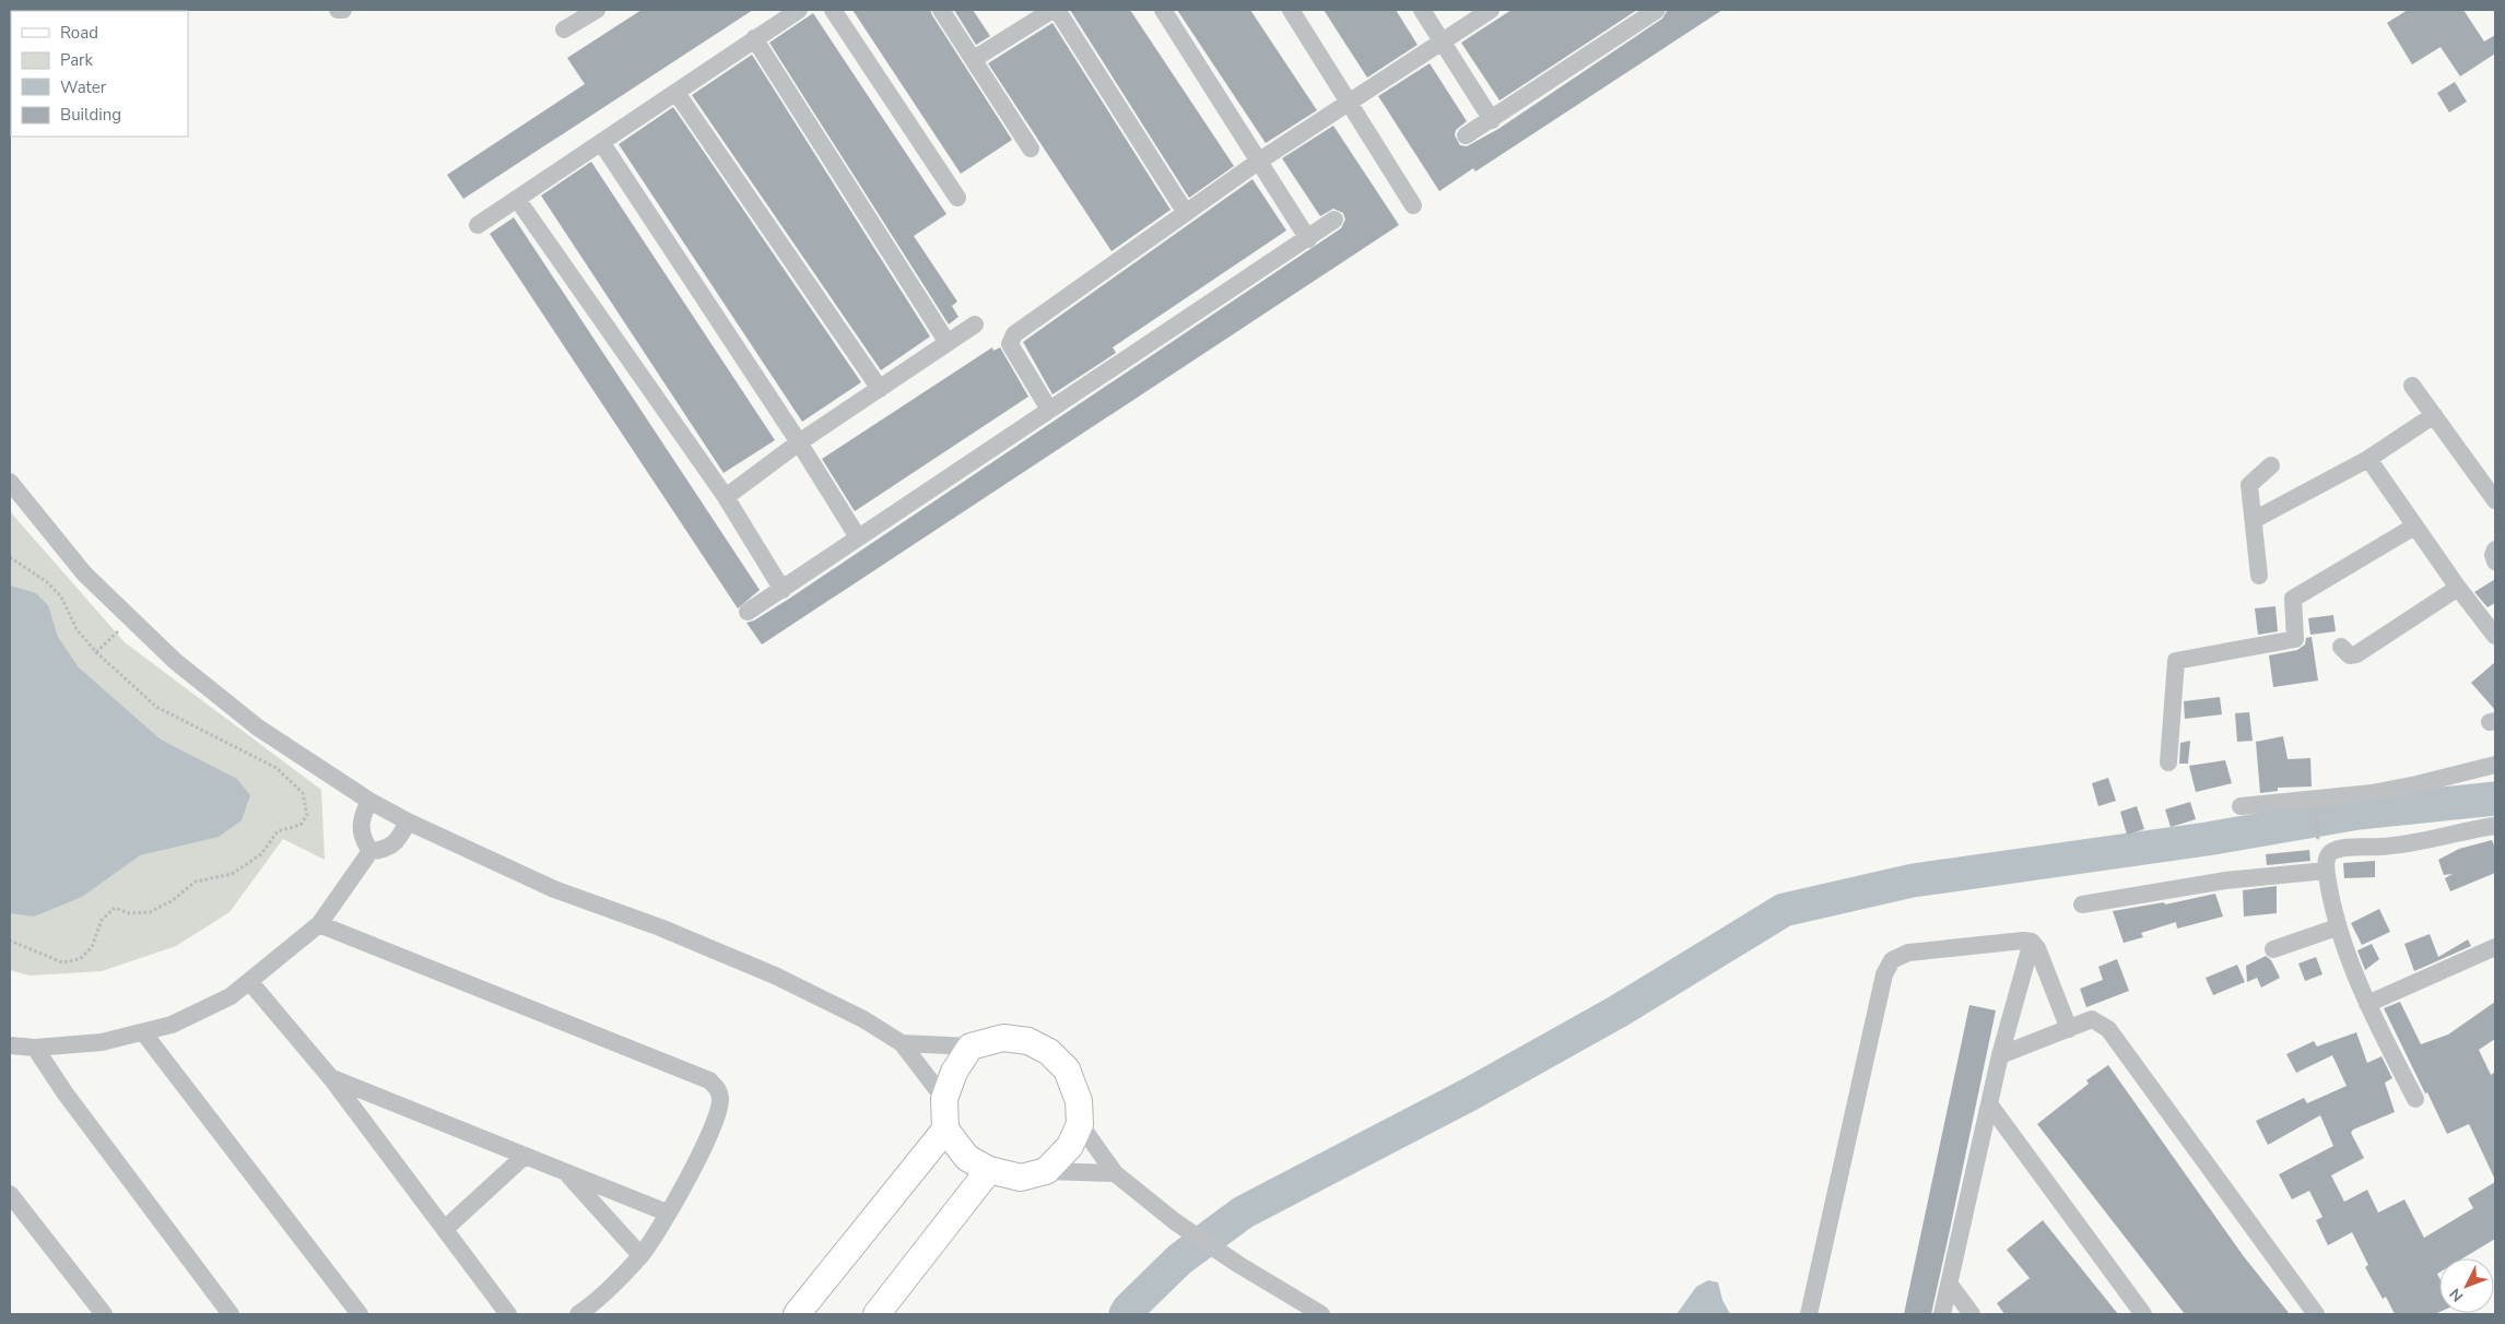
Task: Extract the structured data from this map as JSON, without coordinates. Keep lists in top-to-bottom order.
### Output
{
  "legend": [
    "Road",
    "Park",
    "Water",
    "Building"
  ],
  "north": "bottom left"
}
